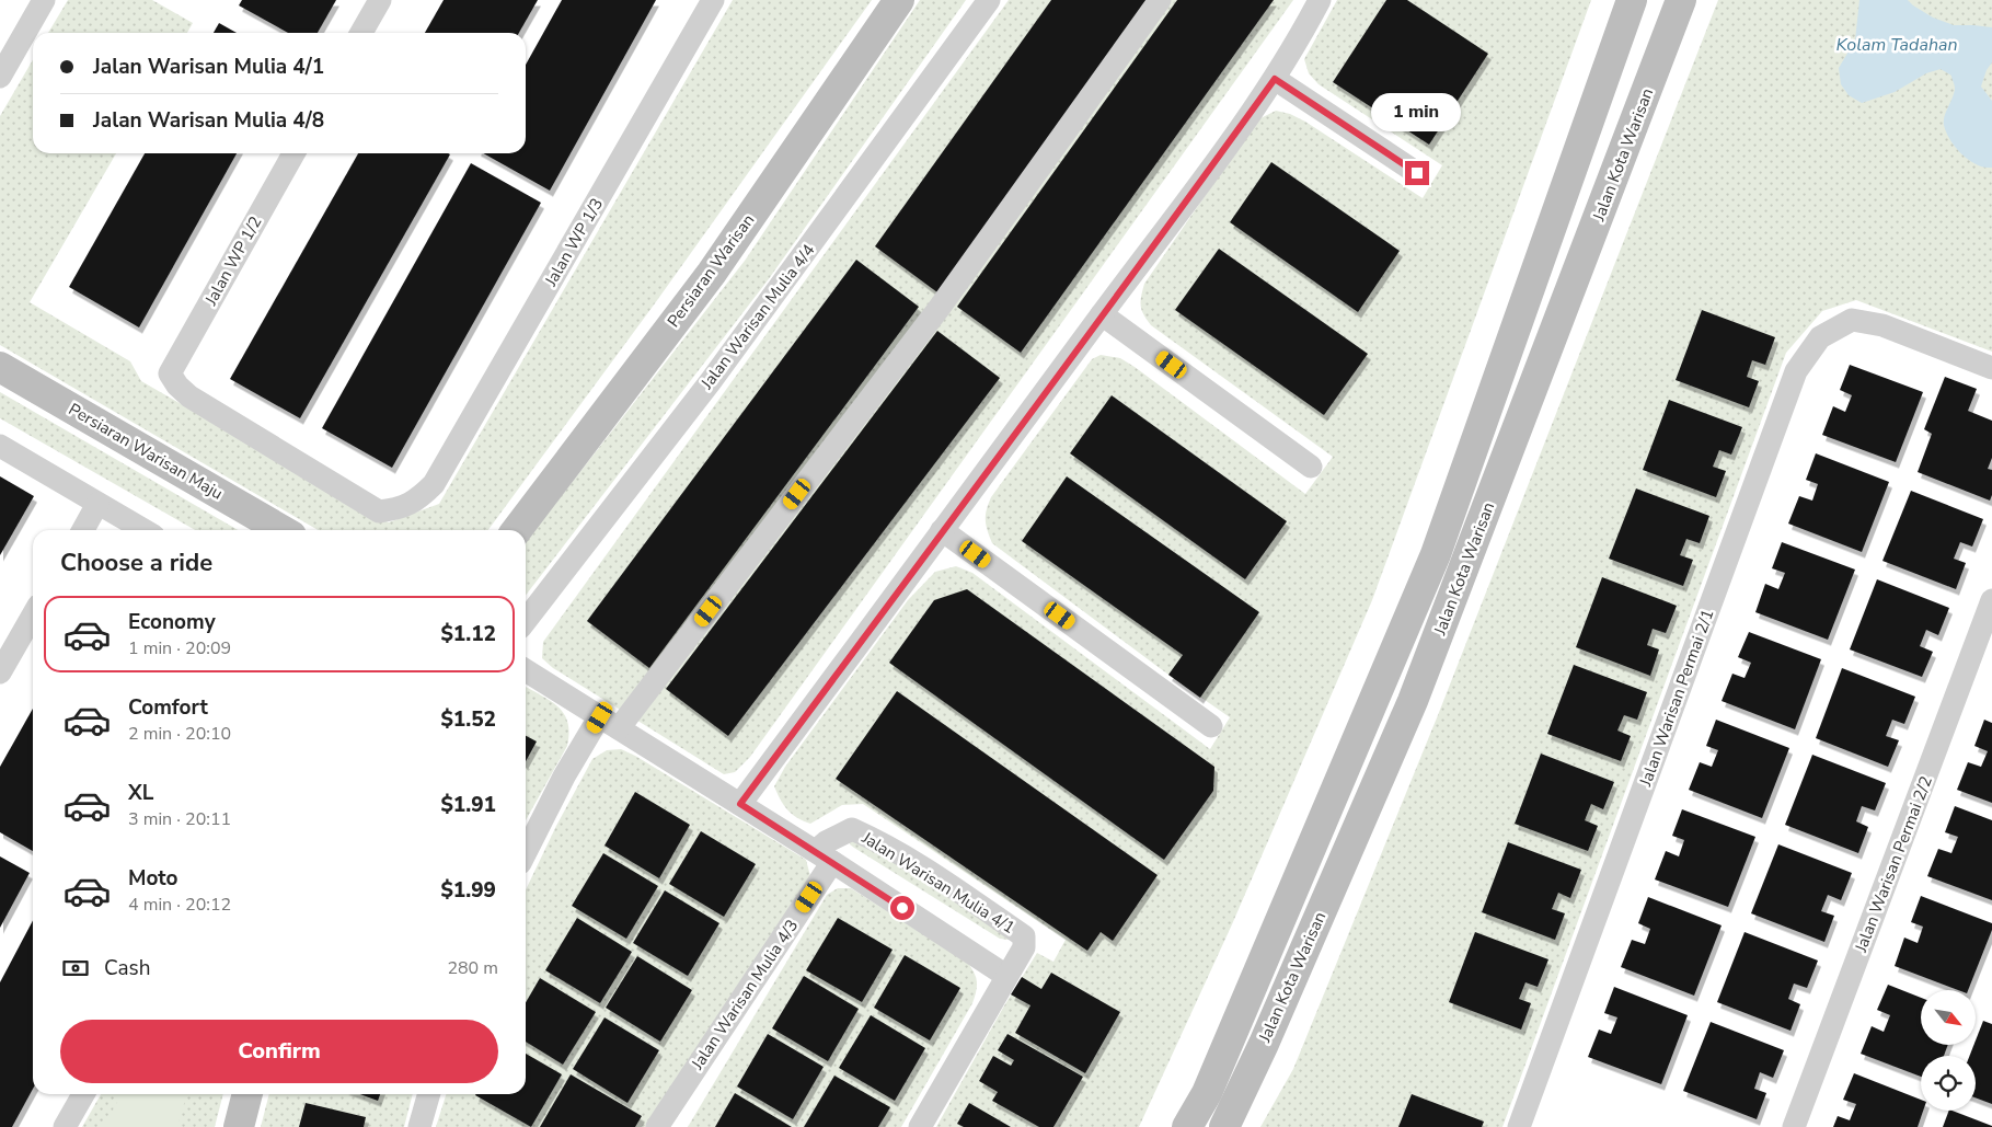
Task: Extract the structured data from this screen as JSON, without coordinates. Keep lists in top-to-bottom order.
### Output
{
  "streets": {
    "street": [
      "Jalan Kota Warisan",
      "Jalan WP 1/3",
      "Jalan WP 1/2",
      "Persiaran Warisan",
      "Jalan Warisan Mulia 4/4",
      "Persiaran Warisan Maju",
      "Jalan Warisan Permai 2/1",
      "Jalan Warisan Permai 2/2",
      "Jalan Warisan Mulia 4/1",
      "Jalan Warisan Mulia 4/3"
    ]
  },
  "crossings": [
    ["Jalan WP 1/3", "Jalan WP 1/2"],
    ["Jalan Warisan Mulia 4/1", "Jalan Warisan Mulia 4/3"]
  ],
  "water": ["Kolam Tadahan"],
  "north": "bottom right",
  "page": {
    "banner": ["Jalan Warisan Mulia 4/1", "Jalan Warisan Mulia 4/8"],
    "bubble": "1 min",
    "heading": "Choose a ride",
    "list": [
      {
        "name": "Economy",
        "note": "1 min · 20:09",
        "value": "$1.12"
      },
      {
        "name": "Comfort",
        "note": "2 min · 20:10",
        "value": "$1.52"
      },
      {
        "name": "XL",
        "note": "3 min · 20:11",
        "value": "$1.91"
      },
      {
        "name": "Moto",
        "note": "4 min · 20:12",
        "value": "$1.99"
      }
    ],
    "pay": ["Cash", "280 m"],
    "buttons": "Confirm"
  }
}
